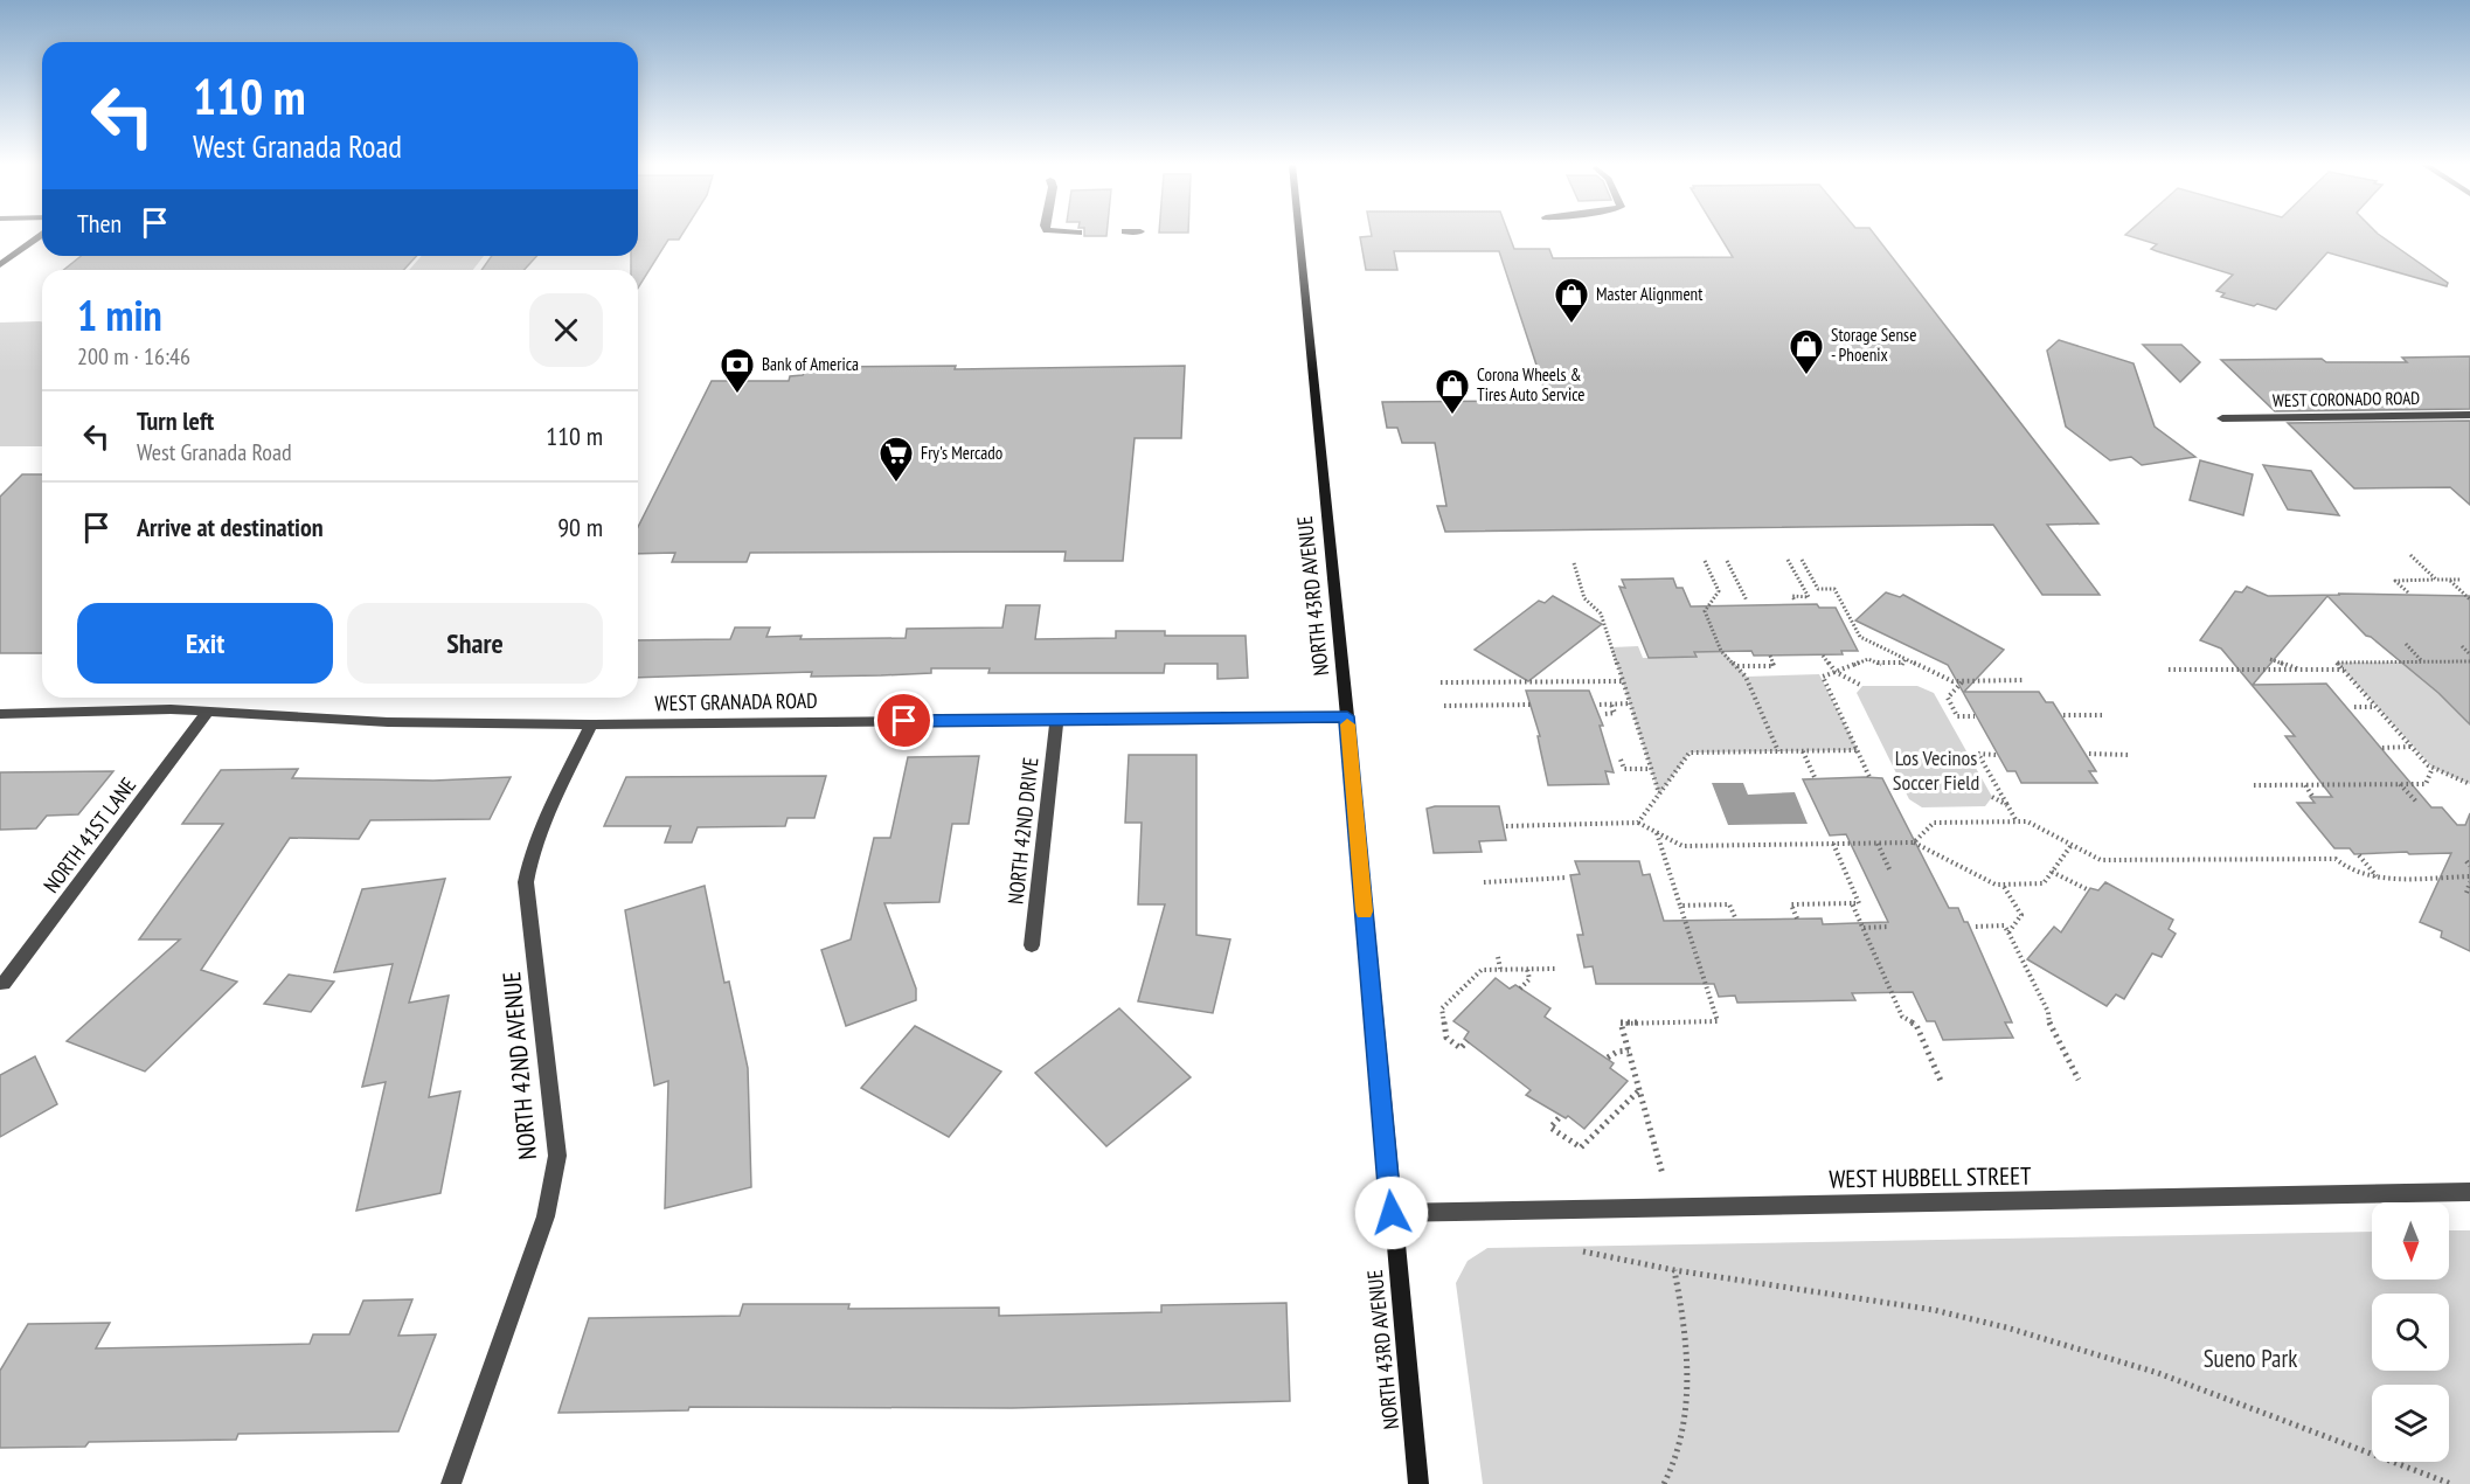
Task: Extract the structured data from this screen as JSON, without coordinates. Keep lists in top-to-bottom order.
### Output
{
  "streets": {
    "main road": ["NORTH 43RD AVENUE"],
    "street": [
      "WEST CORONADO ROAD",
      "WEST GRANADA ROAD",
      "NORTH 42ND DRIVE",
      "NORTH 41ST LANE",
      "NORTH 42ND AVENUE",
      "WEST HUBBELL STREET"
    ]
  },
  "crossings": [
    ["NORTH 43RD AVENUE", "WEST GRANADA ROAD"],
    ["NORTH 43RD AVENUE", "WEST HUBBELL STREET"],
    ["WEST GRANADA ROAD", "NORTH 42ND DRIVE"],
    ["WEST GRANADA ROAD", "NORTH 41ST LANE"],
    ["WEST GRANADA ROAD", "NORTH 42ND AVENUE"]
  ],
  "parks": ["Los Vecinos Soccer Field", "Sueno Park"],
  "places": {
    "shop": ["Master Alignment", "Storage Sense - Phoenix", "Corona Wheels & Tires Auto Service"],
    "bank": ["Bank of America"],
    "supermarket": ["Fry's Mercado"]
  },
  "north": "bottom",
  "page": {
    "turn": ["110 m", "West Granada Road"],
    "then": "Then",
    "heading": ["1 min", "200 m · 16:46"],
    "list": [
      {
        "name": "Turn left",
        "note": "West Granada Road",
        "value": "110 m"
      },
      {
        "name": "Arrive at destination",
        "value": "90 m"
      }
    ],
    "buttons": ["Exit", "Share"]
  }
}
